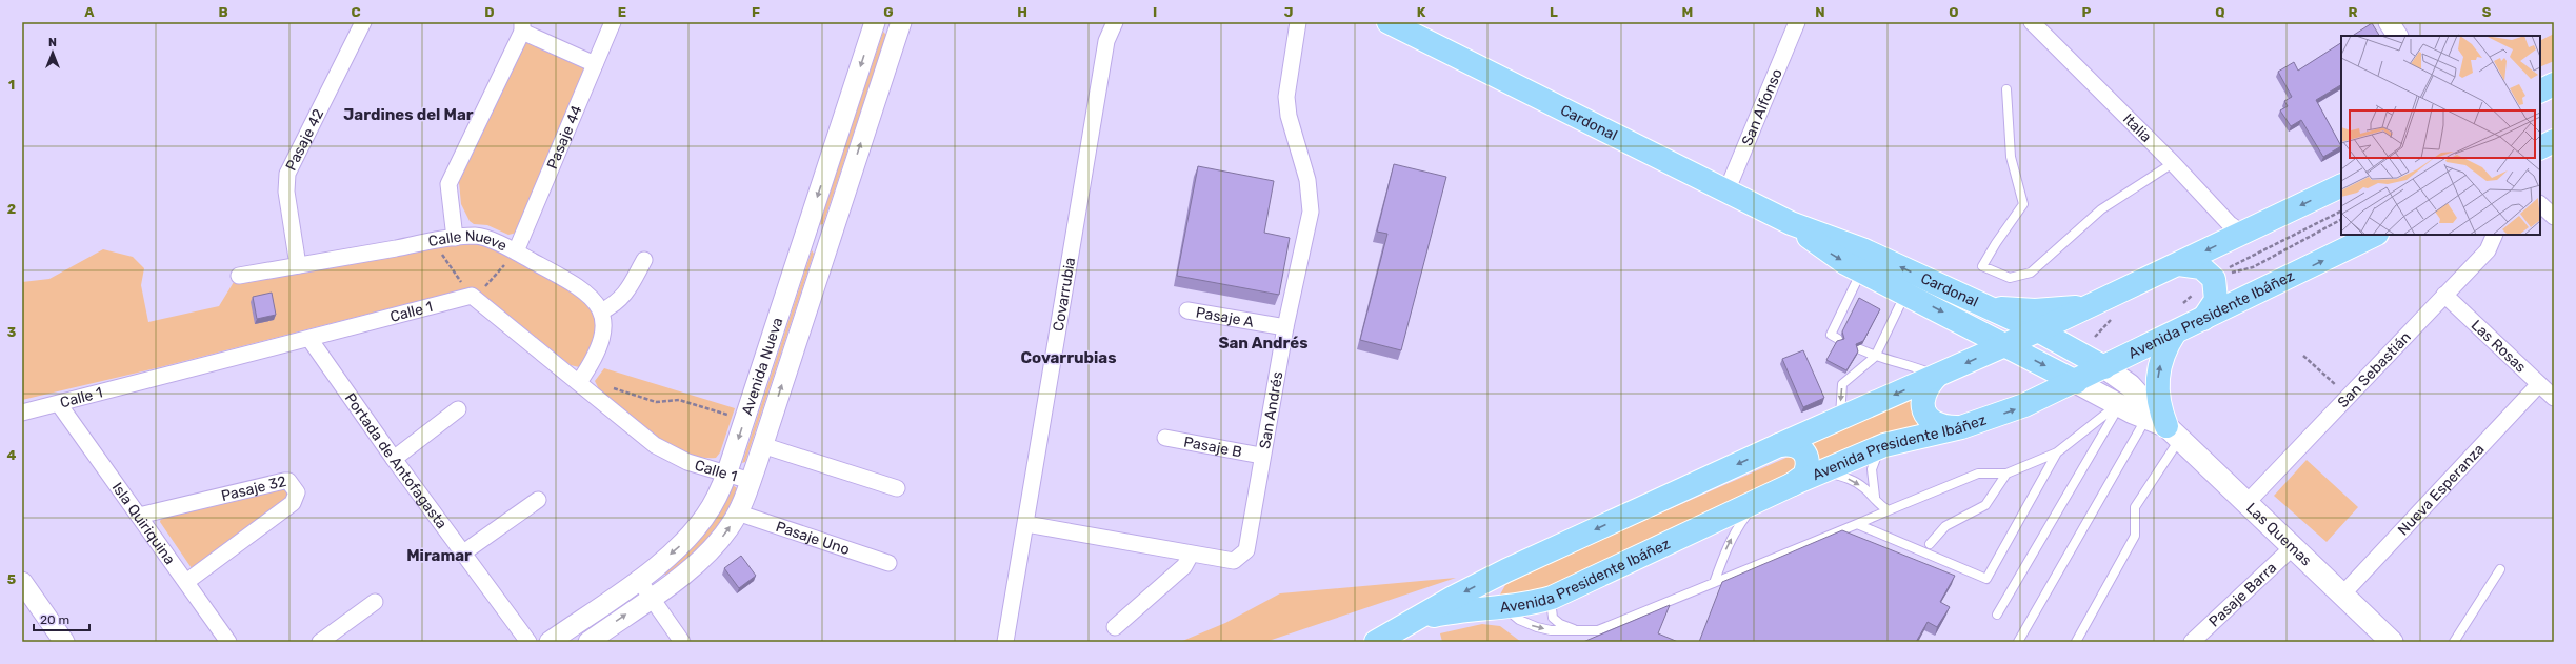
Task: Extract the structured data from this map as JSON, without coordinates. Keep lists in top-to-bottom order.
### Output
{
  "streets": {
    "main road": ["Cardonal", "Avenida Presidente Ibáñez", "Las Quemas"],
    "street": [
      "San Alfonso",
      "Italia",
      "Pasaje 44",
      "Pasaje 42",
      "Calle Nueve",
      "Covarrubia",
      "Calle 1",
      "Pasaje A",
      "Las Rosas",
      "Avenida Nueva",
      "San Sebastián",
      "San Andrés",
      "Pasaje B",
      "Portada de Antofagasta",
      "Nueva Esperanza",
      "Pasaje 32",
      "Isla Quiriquina",
      "Pasaje Uno",
      "Pasaje Barra"
    ]
  },
  "crossings": [
    ["San Alfonso", "Cardonal"],
    ["Cardonal", "Avenida Presidente Ibáñez"],
    ["Cardonal", "Las Quemas"],
    ["Italia", "Avenida Presidente Ibáñez"],
    ["Pasaje 44", "Calle Nueve"],
    ["Pasaje 42", "Calle Nueve"],
    ["Covarrubia", "San Andrés"],
    ["Calle 1", "Avenida Nueva"],
    ["Calle 1", "Portada de Antofagasta"],
    ["Calle 1", "Isla Quiriquina"],
    ["Avenida Presidente Ibáñez", "Las Quemas"],
    ["Pasaje A", "San Andrés"],
    ["Las Rosas", "San Sebastián"],
    ["Las Rosas", "Nueva Esperanza"],
    ["Avenida Nueva", "Pasaje Uno"],
    ["San Sebastián", "Las Quemas"],
    ["San Andrés", "Pasaje B"],
    ["Nueva Esperanza", "Las Quemas"],
    ["Pasaje 32", "Isla Quiriquina"],
    ["Las Quemas", "Pasaje Barra"]
  ],
  "districts": [
    "Jardines del Mar",
    "San Andrés",
    "Covarrubias",
    "Miramar"
  ],
  "scale_bar": "20 m",
  "north": "top",
  "grid": {
    "columns": [
      "A",
      "B",
      "C",
      "D",
      "E",
      "F",
      "G",
      "H",
      "I",
      "J",
      "K",
      "L",
      "M",
      "N",
      "O",
      "P",
      "Q",
      "R",
      "S"
    ],
    "rows": [
      "1",
      "2",
      "3",
      "4",
      "5"
    ]
  }
}
